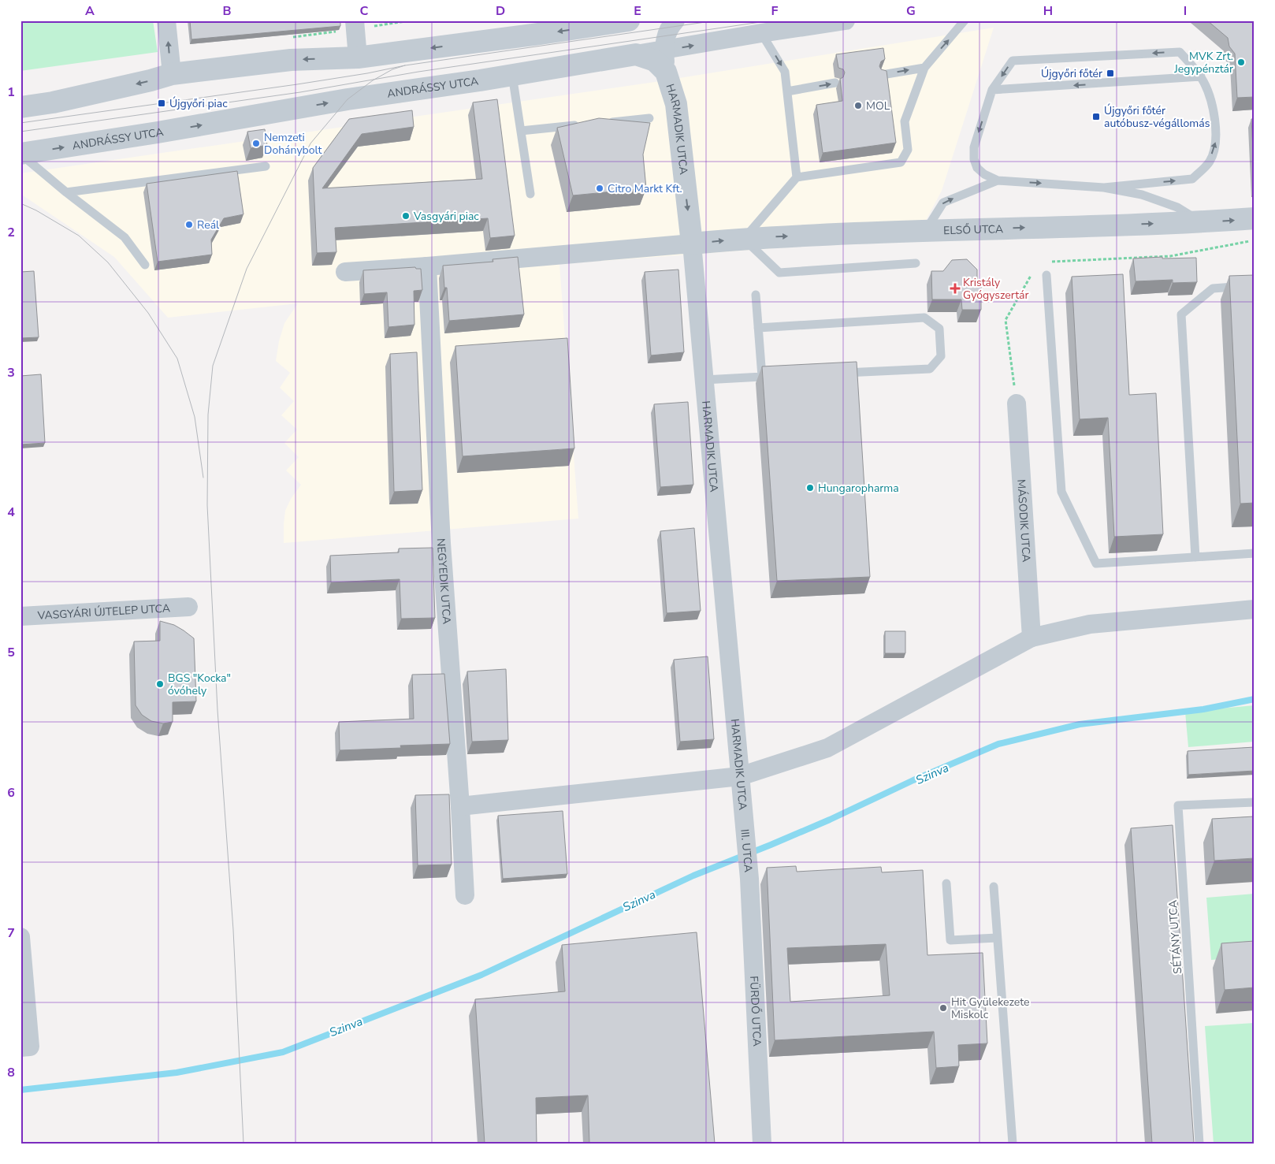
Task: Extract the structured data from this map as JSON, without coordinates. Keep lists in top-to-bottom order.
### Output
{
  "streets": {
    "street": [
      "ANDRÁSSY UTCA",
      "HARMADIK UTCA",
      "ELSŐ UTCA",
      "MÁSODIK UTCA",
      "NEGYEDIK UTCA",
      "VASGYÁRI ÚJTELEP UTCA",
      "III. UTCA",
      "FÜRDŐ UTCA"
    ],
    "lane": ["SÉTÁNY UTCA"]
  },
  "crossings": [
    ["ANDRÁSSY UTCA", "HARMADIK UTCA"],
    ["HARMADIK UTCA", "ELSŐ UTCA"],
    ["HARMADIK UTCA", "III. UTCA"],
    ["III. UTCA", "FÜRDŐ UTCA"]
  ],
  "one_way": ["ELSŐ UTCA"],
  "water": ["Szinva"],
  "places": {
    "other": [
      "MVK Zrt. Jegypénztár",
      "MOL",
      "Nemzeti Dohánybolt",
      "Citro Markt Kft.",
      "Vasgyári piac",
      "Reál",
      "Hungaropharma",
      "BGS \"Kocka\" óvóhely",
      "Hit Gyülekezete Miskolc"
    ],
    "transit": ["Újgyőri főtér", "Újgyőri piac", "Újgyőri főtér autóbusz-végállomás"],
    "health": ["Kristály Gyógyszertár"]
  },
  "grid": {
    "columns": [
      "A",
      "B",
      "C",
      "D",
      "E",
      "F",
      "G",
      "H",
      "I"
    ],
    "rows": [
      "1",
      "2",
      "3",
      "4",
      "5",
      "6",
      "7",
      "8"
    ]
  }
}
